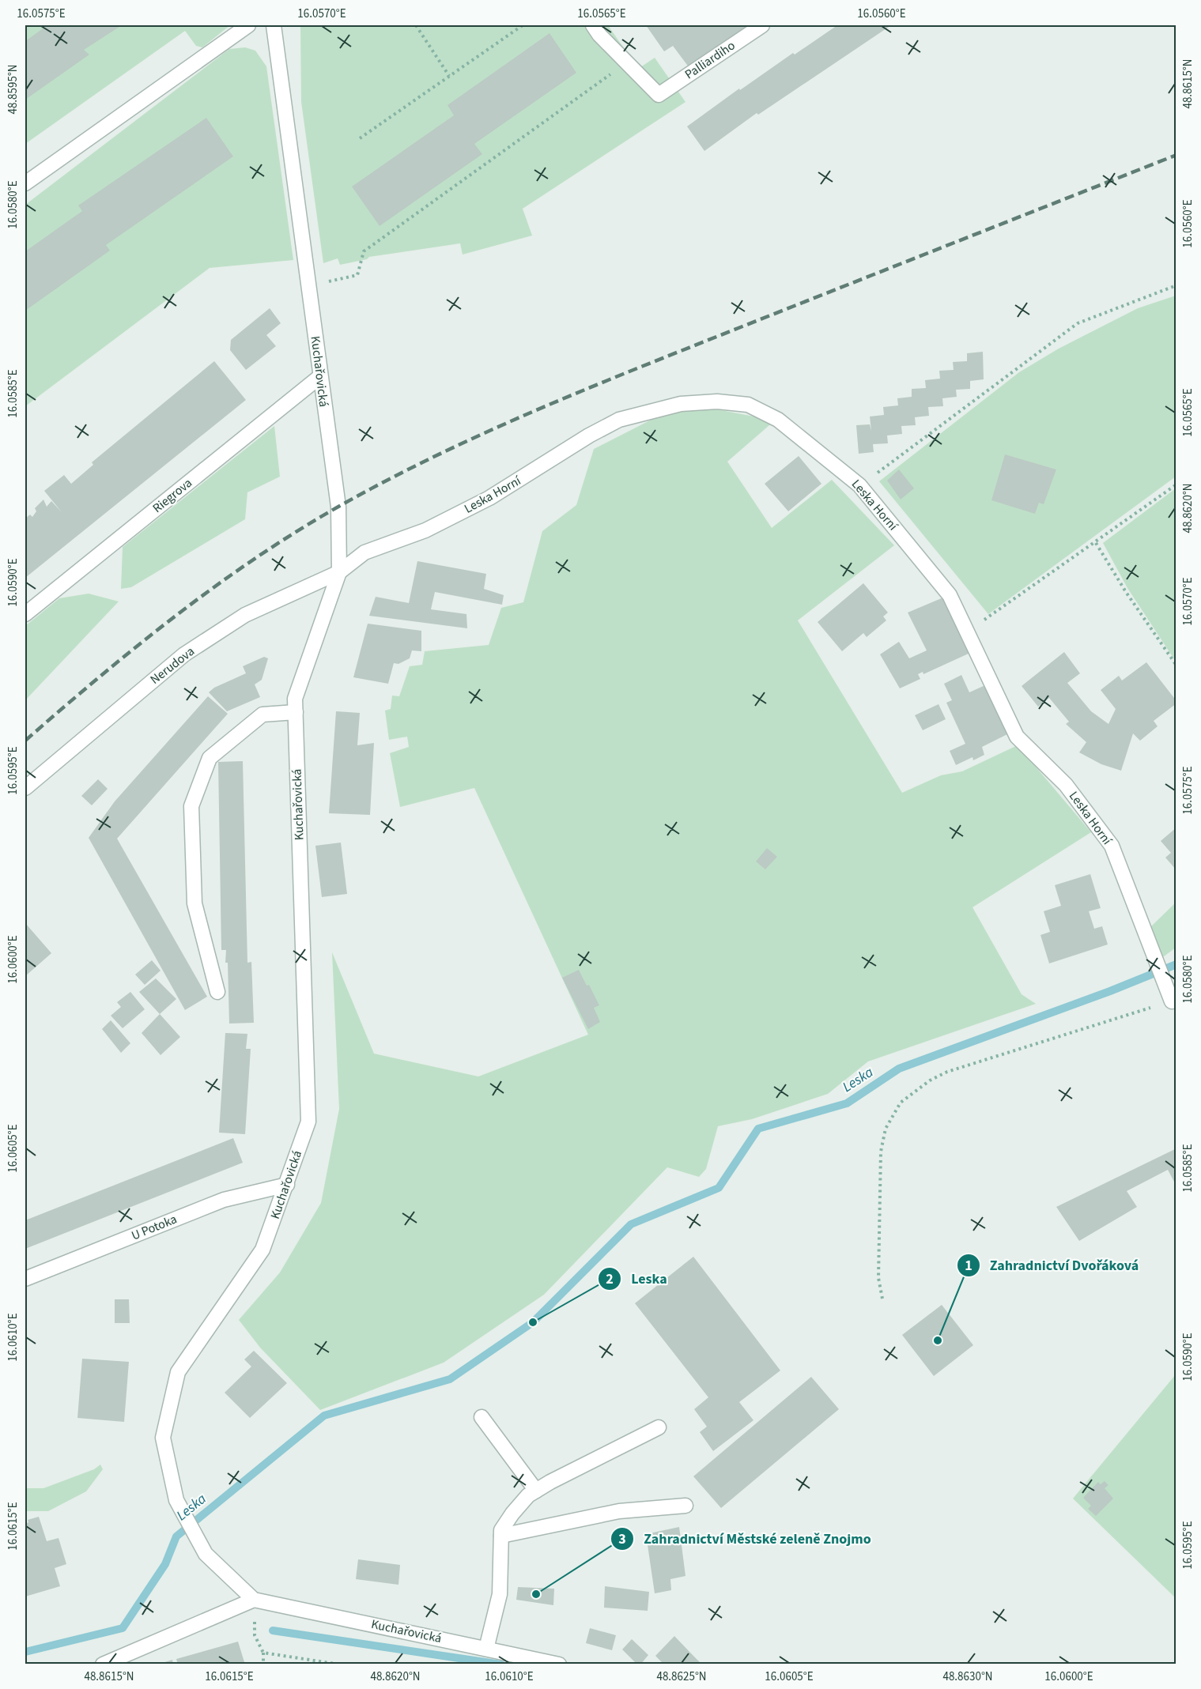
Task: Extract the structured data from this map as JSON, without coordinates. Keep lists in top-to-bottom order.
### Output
{
  "streets": {
    "street": [
      "Palliardiho",
      "Kuchařovická",
      "Leska Horní",
      "Riegrova",
      "Nerudova",
      "U Potoka"
    ]
  },
  "crossings": [
    ["Kuchařovická", "Leska Horní"],
    ["Kuchařovická", "Riegrova"],
    ["Kuchařovická", "Nerudova"],
    ["Kuchařovická", "U Potoka"],
    ["Leska Horní", "Nerudova"]
  ],
  "water": ["Leska"],
  "places": ["Leska", "Zahradnictví Dvořáková", "Zahradnictví Městské zeleně Znojmo"],
  "coordinates": [
    "16.0575°E",
    "16.0570°E",
    "16.0565°E",
    "16.0560°E",
    "48.8615°N",
    "48.8595°N",
    "16.0580°E",
    "16.0585°E",
    "48.8620°N",
    "16.0590°E",
    "16.0595°E",
    "16.0600°E",
    "16.0605°E",
    "16.0610°E",
    "16.0615°E",
    "48.8625°N",
    "48.8630°N"
  ]
}
